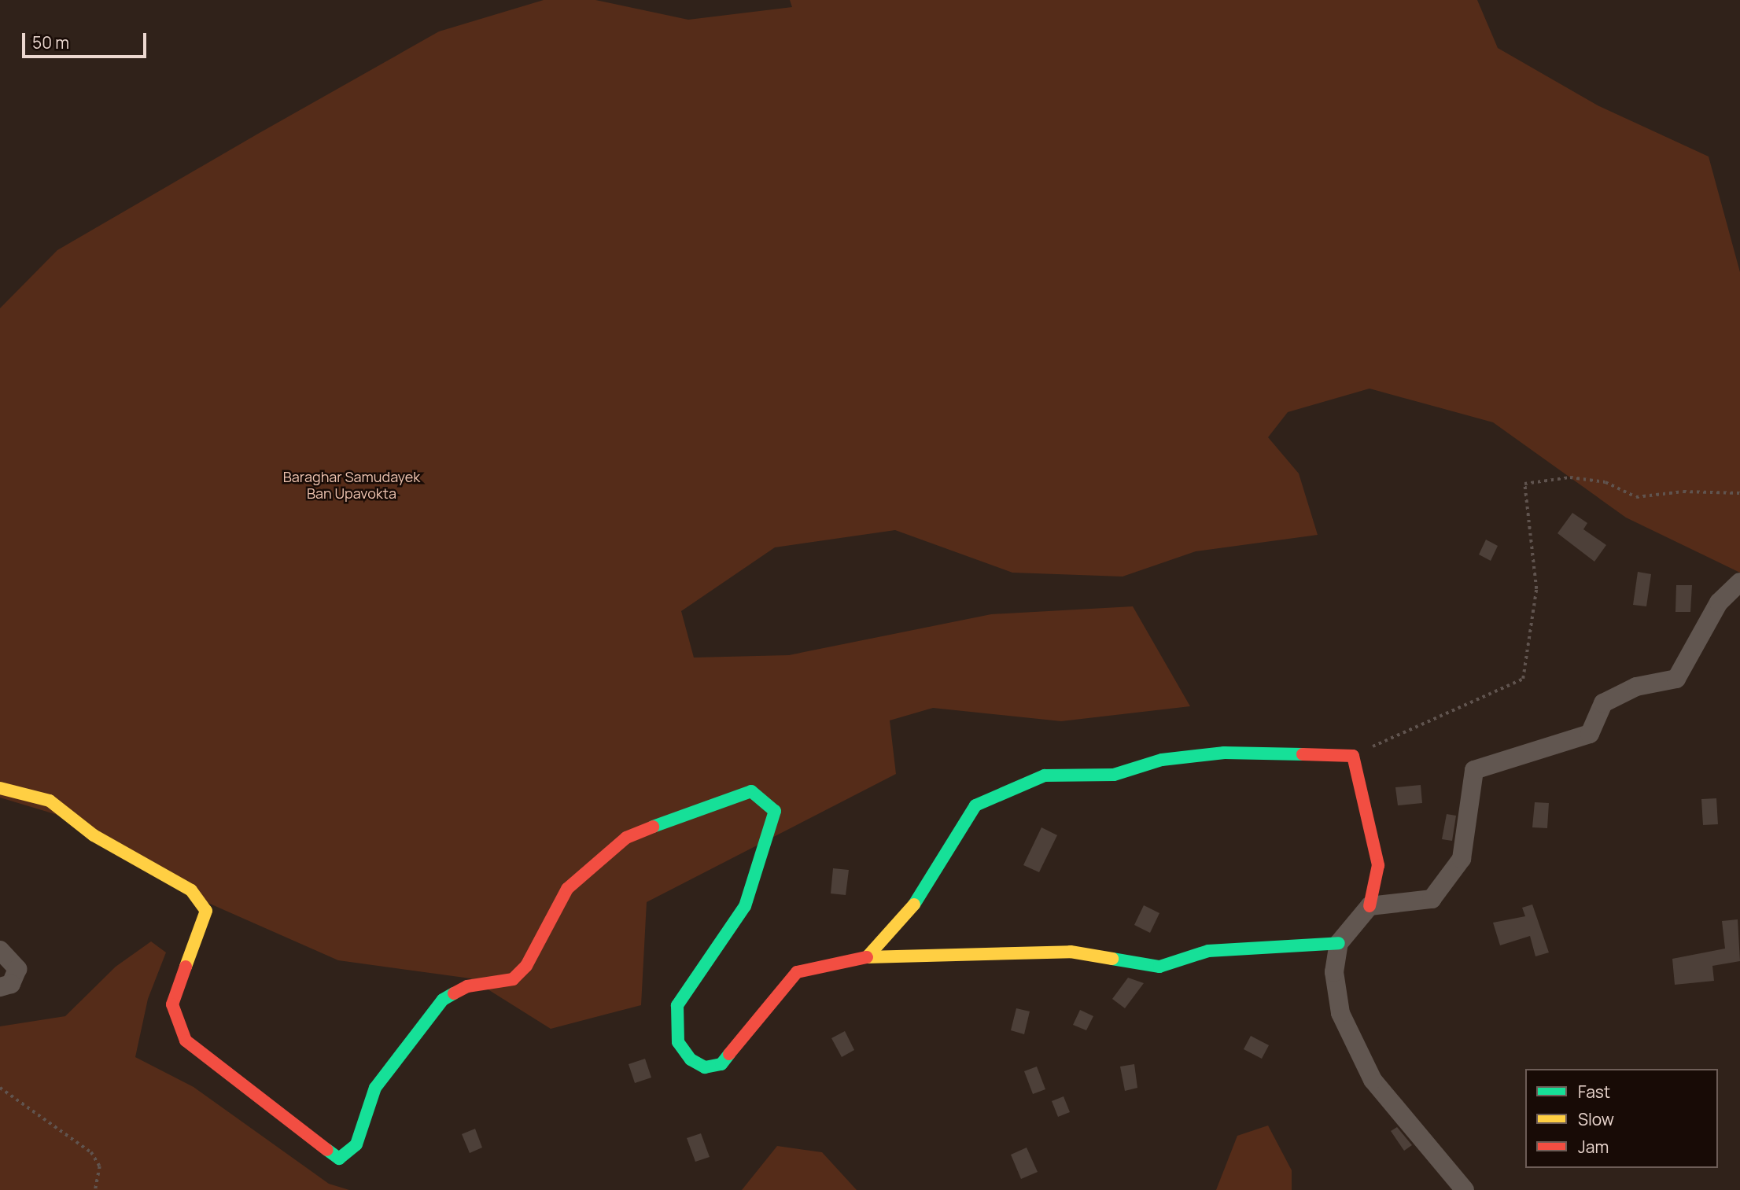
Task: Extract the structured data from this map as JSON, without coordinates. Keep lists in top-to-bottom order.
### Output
{
  "parks": ["Baraghar Samudayek Ban Upavokta"],
  "legend": ["Fast", "Slow", "Jam"],
  "scale_bar": "50 m"
}
